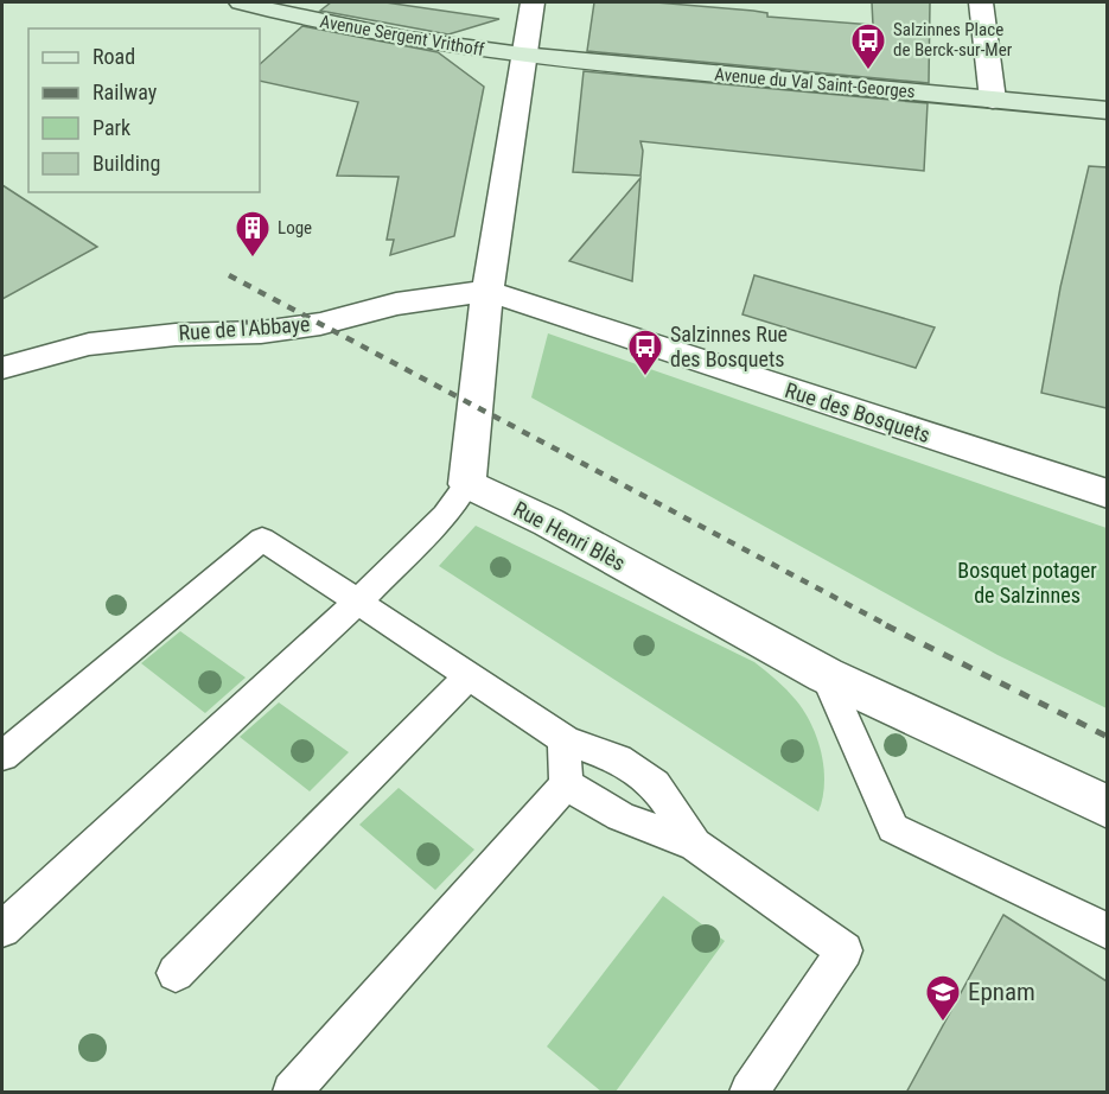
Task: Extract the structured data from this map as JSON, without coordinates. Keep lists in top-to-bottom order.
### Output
{
  "streets": {
    "main road": ["Avenue Sergent Vrithoff", "Avenue du Val Saint-Georges"],
    "street": ["Rue de l'Abbaye", "Rue des Bosquets", "Rue Henri Blès"]
  },
  "crossings": [
    ["Avenue Sergent Vrithoff", "Avenue du Val Saint-Georges"],
    ["Rue de l'Abbaye", "Rue des Bosquets"]
  ],
  "parks": ["Bosquet potager de Salzinnes"],
  "places": {
    "bus stop": ["Salzinnes Place de Berck-sur-Mer", "Salzinnes Rue des Bosquets"],
    "building": ["Loge"],
    "school or university": ["Epnam"]
  },
  "legend": [
    "Road",
    "Railway",
    "Park",
    "Building"
  ]
}
